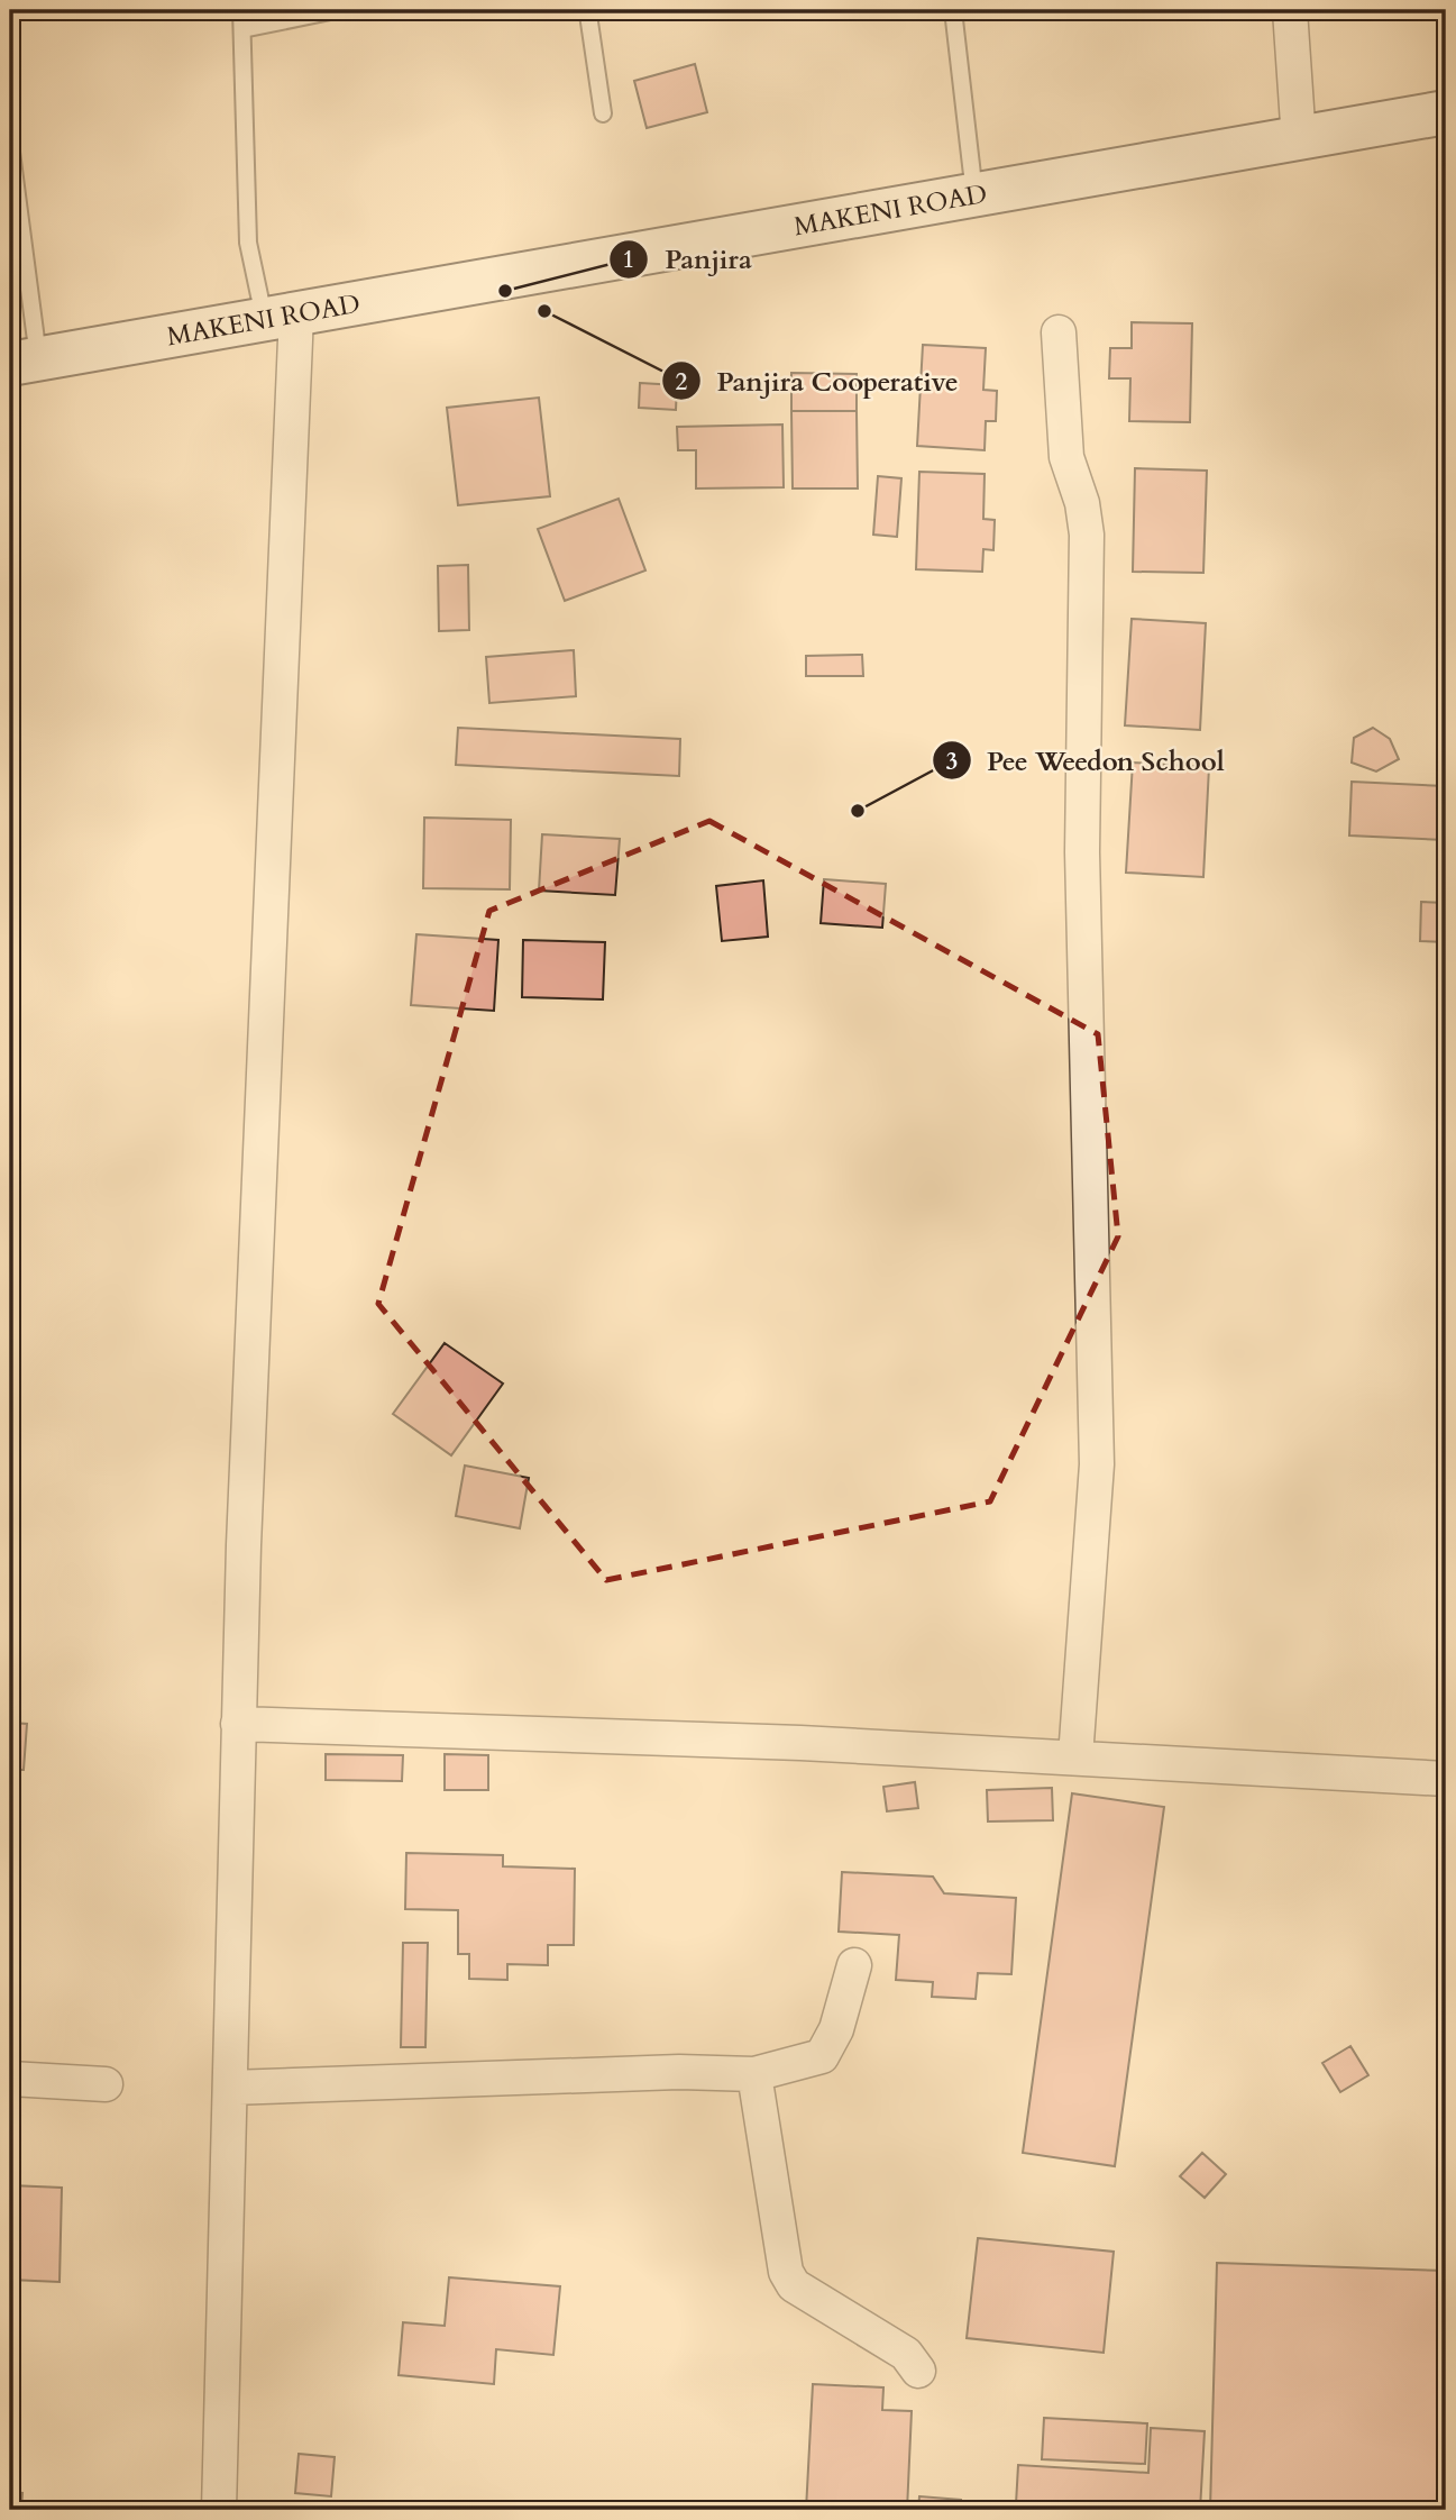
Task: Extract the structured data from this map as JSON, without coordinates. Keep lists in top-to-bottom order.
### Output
{
  "streets": {
    "main road": ["MAKENI ROAD"]
  },
  "places": ["Panjira", "Panjira Cooperative", "Pee Weedon School"]
}
